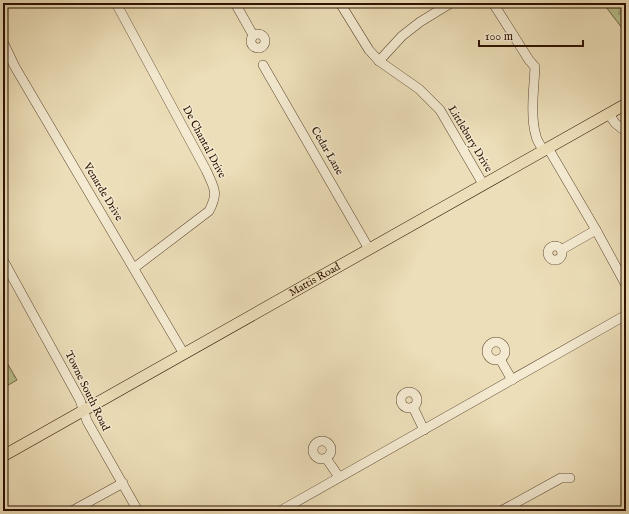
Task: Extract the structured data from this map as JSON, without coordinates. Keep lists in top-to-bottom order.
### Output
{
  "streets": {
    "main road": ["Mattis Road"],
    "street": [
      "Littlebury Drive",
      "De Chantal Drive",
      "Cedar Lane",
      "Venarde Drive",
      "Towne South Road"
    ]
  },
  "crossings": [
    ["Littlebury Drive", "Mattis Road"],
    ["De Chantal Drive", "Venarde Drive"],
    ["Cedar Lane", "Mattis Road"],
    ["Venarde Drive", "Mattis Road"],
    ["Mattis Road", "Towne South Road"]
  ],
  "scale_bar": "100 m"
}
